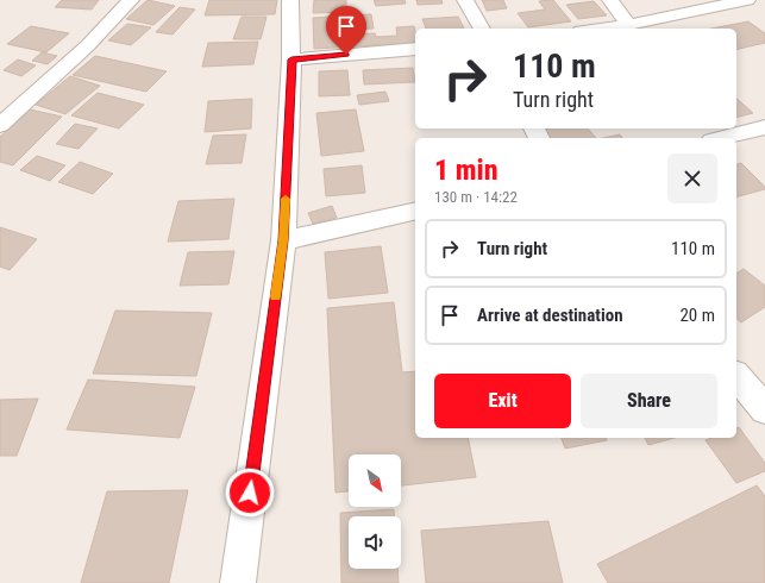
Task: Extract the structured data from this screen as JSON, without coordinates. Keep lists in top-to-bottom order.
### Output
{
  "north": "bottom right",
  "page": {
    "turn": ["110 m", "Turn right"],
    "heading": ["1 min", "130 m · 14:22"],
    "list": [
      {
        "name": "Turn right",
        "value": "110 m"
      },
      {
        "name": "Arrive at destination",
        "value": "20 m"
      }
    ],
    "buttons": ["Exit", "Share"]
  }
}
